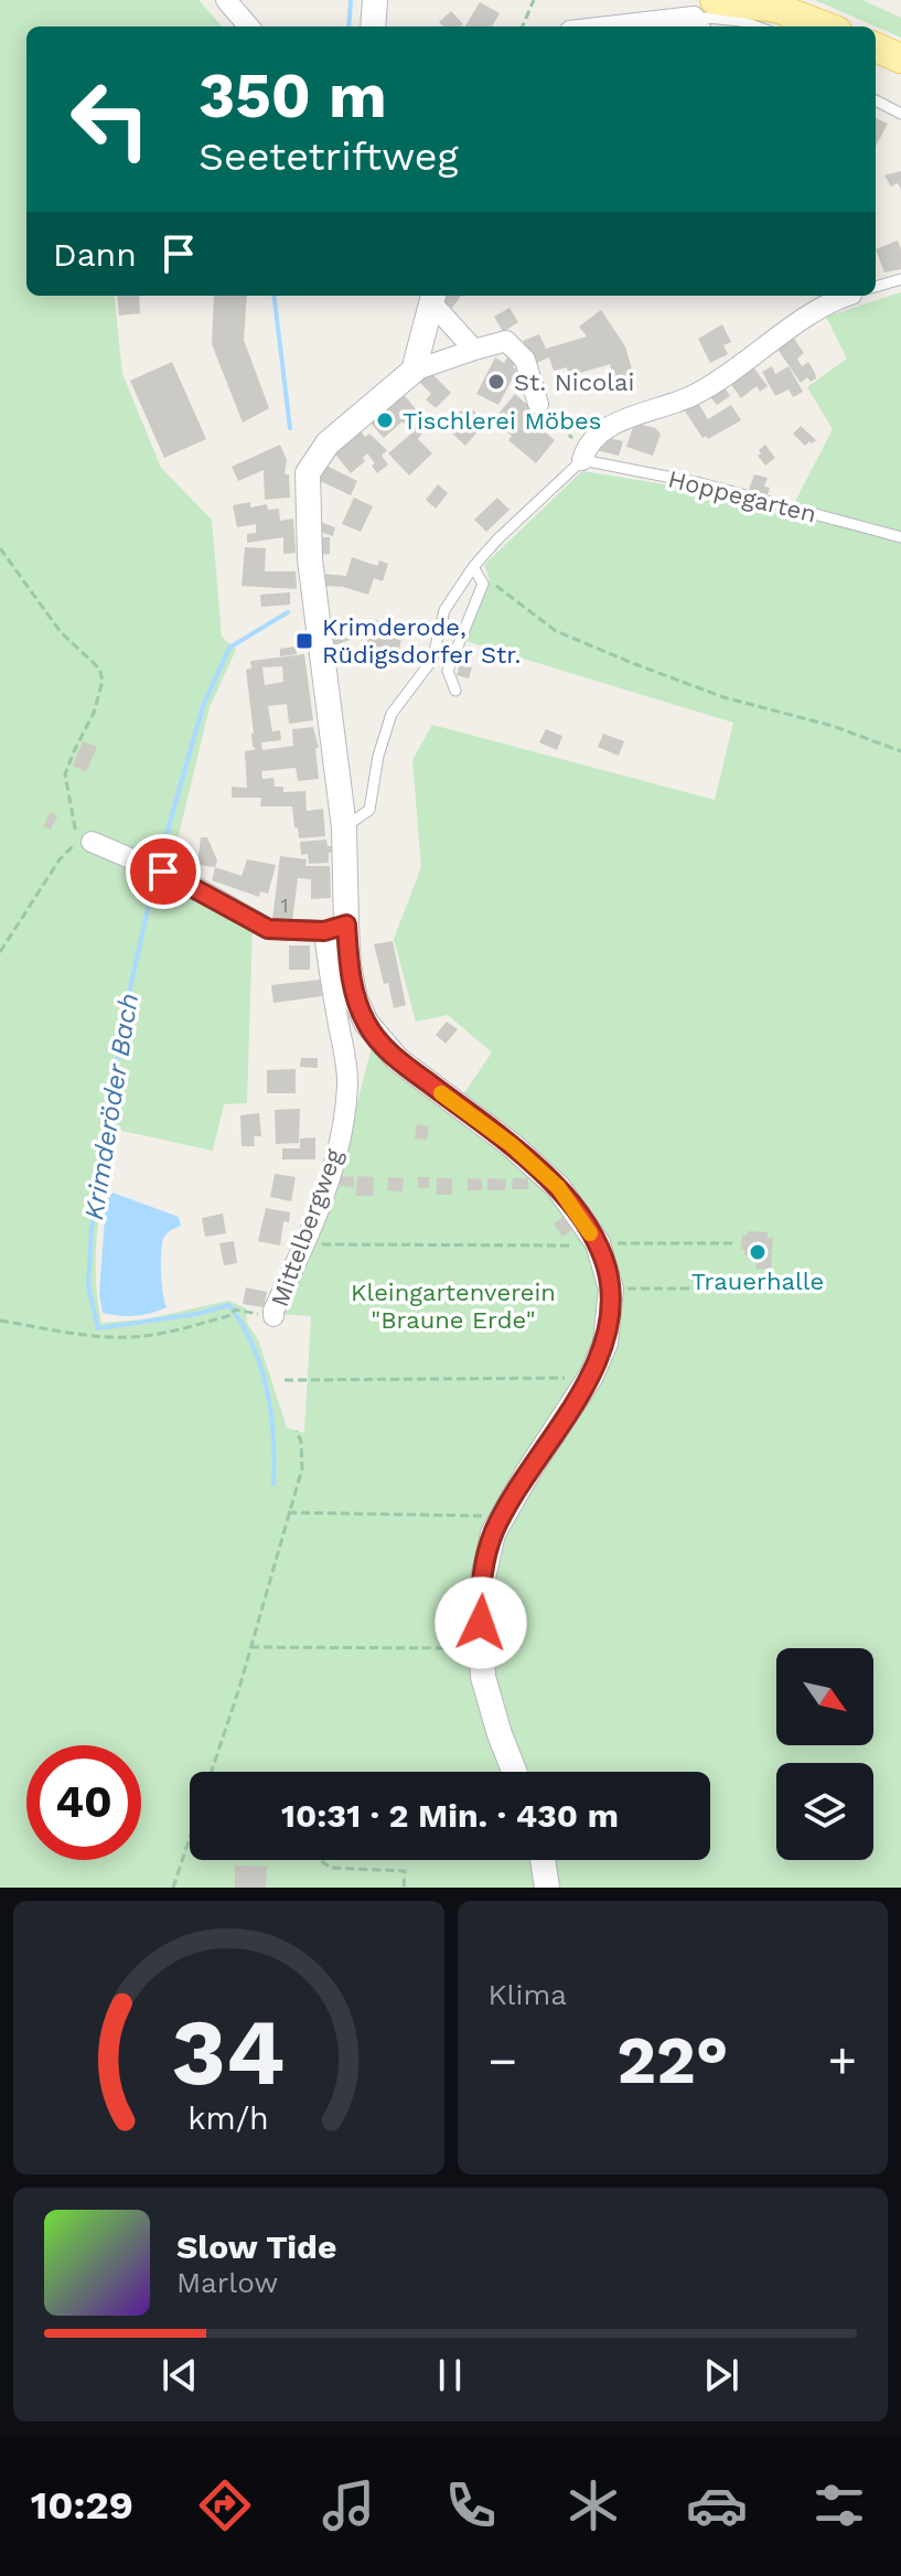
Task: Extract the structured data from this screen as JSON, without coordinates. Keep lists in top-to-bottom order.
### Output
{
  "streets": {
    "street": ["Mittelbergweg"],
    "lane": ["Hoppegarten"]
  },
  "water": ["Krimderöder Bach"],
  "parks": ["Kleingartenverein \"Braune Erde\""],
  "places": {
    "other": ["St. Nicolai", "Tischlerei Möbes", "Trauerhalle"],
    "transit": ["Krimderode, Rüdigsdorfer Str."]
  },
  "house_numbers": ["1"],
  "north": "bottom right",
  "page": {
    "turn": ["350 m", "Seetetriftweg"],
    "then": "Dann",
    "limit": "40",
    "trip": "10:31 · 2 Min. · 430 m",
    "tile": "Klima",
    "heat": ["−", "22°", "+"],
    "song": ["Slow Tide", "Marlow"],
    "tabs": "10:29",
    "gauge": ["34", "km/h"]
  }
}
